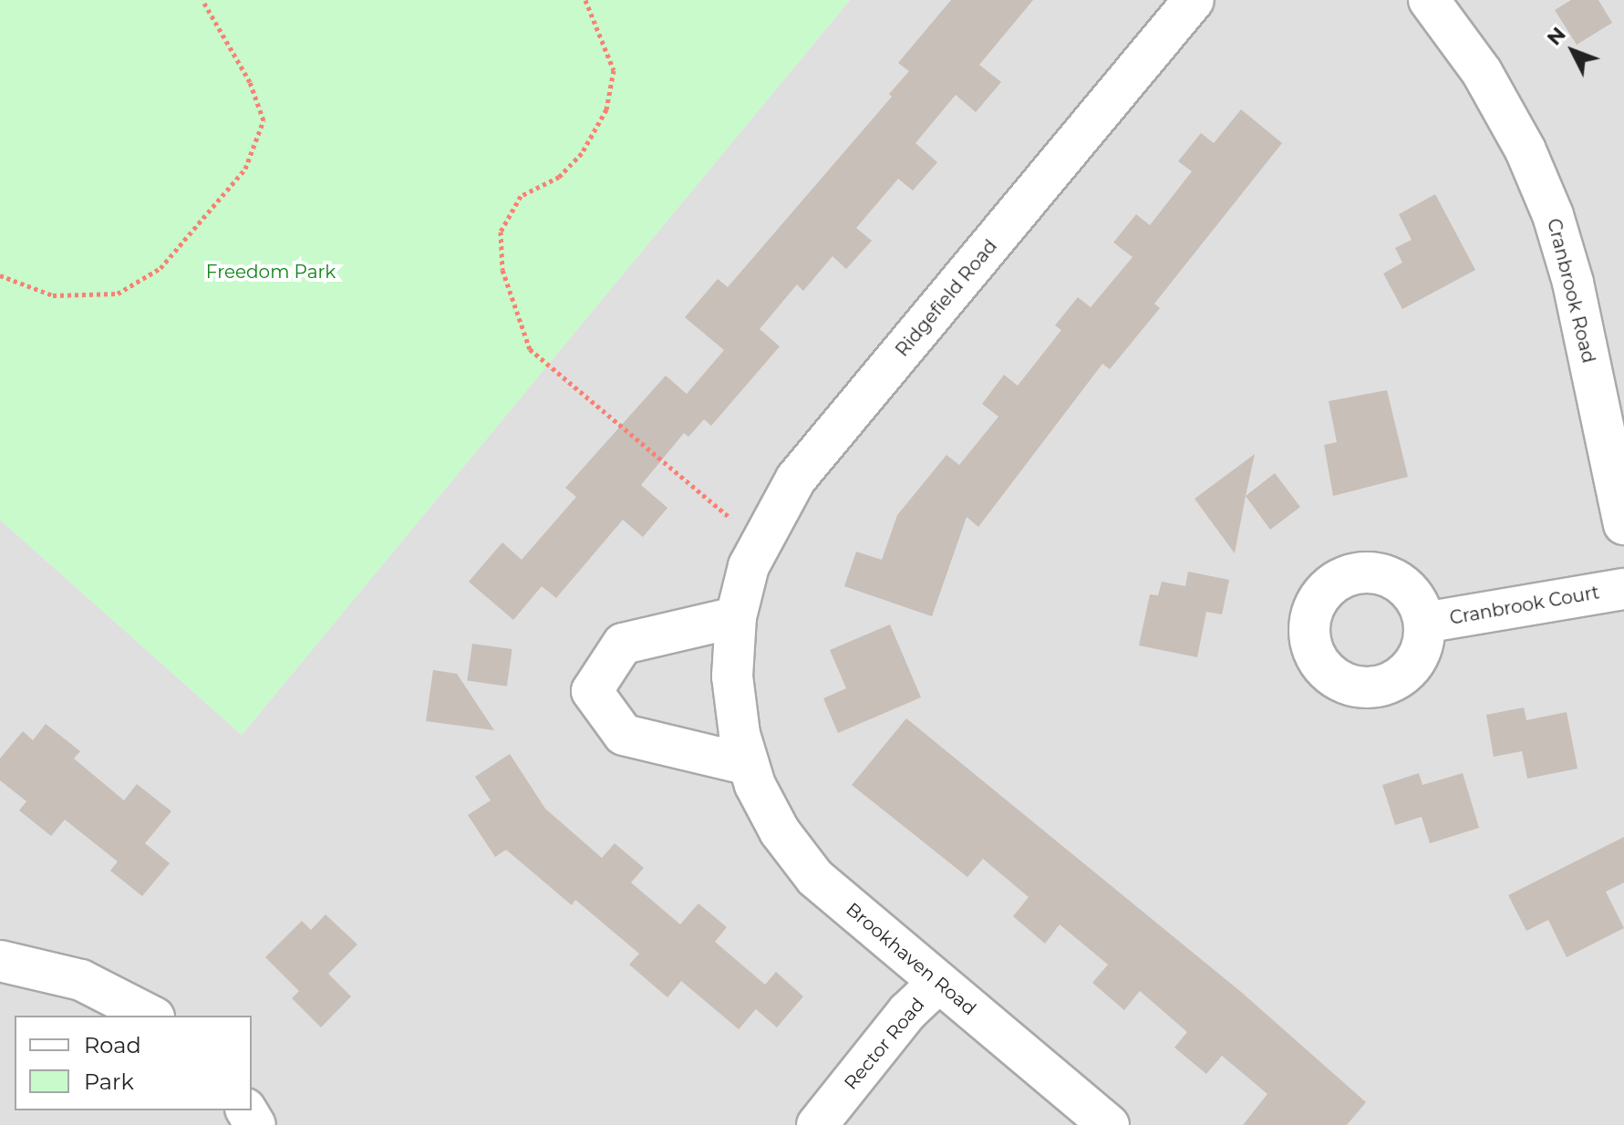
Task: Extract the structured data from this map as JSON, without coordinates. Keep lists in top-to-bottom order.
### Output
{
  "streets": {
    "street": [
      "Cranbrook Road",
      "Ridgefield Road",
      "Cranbrook Court",
      "Brookhaven Road",
      "Rector Road"
    ]
  },
  "crossings": [
    ["Ridgefield Road", "Brookhaven Road"],
    ["Brookhaven Road", "Rector Road"]
  ],
  "parks": ["Freedom Park"],
  "legend": ["Road", "Park"],
  "north": "top left"
}
